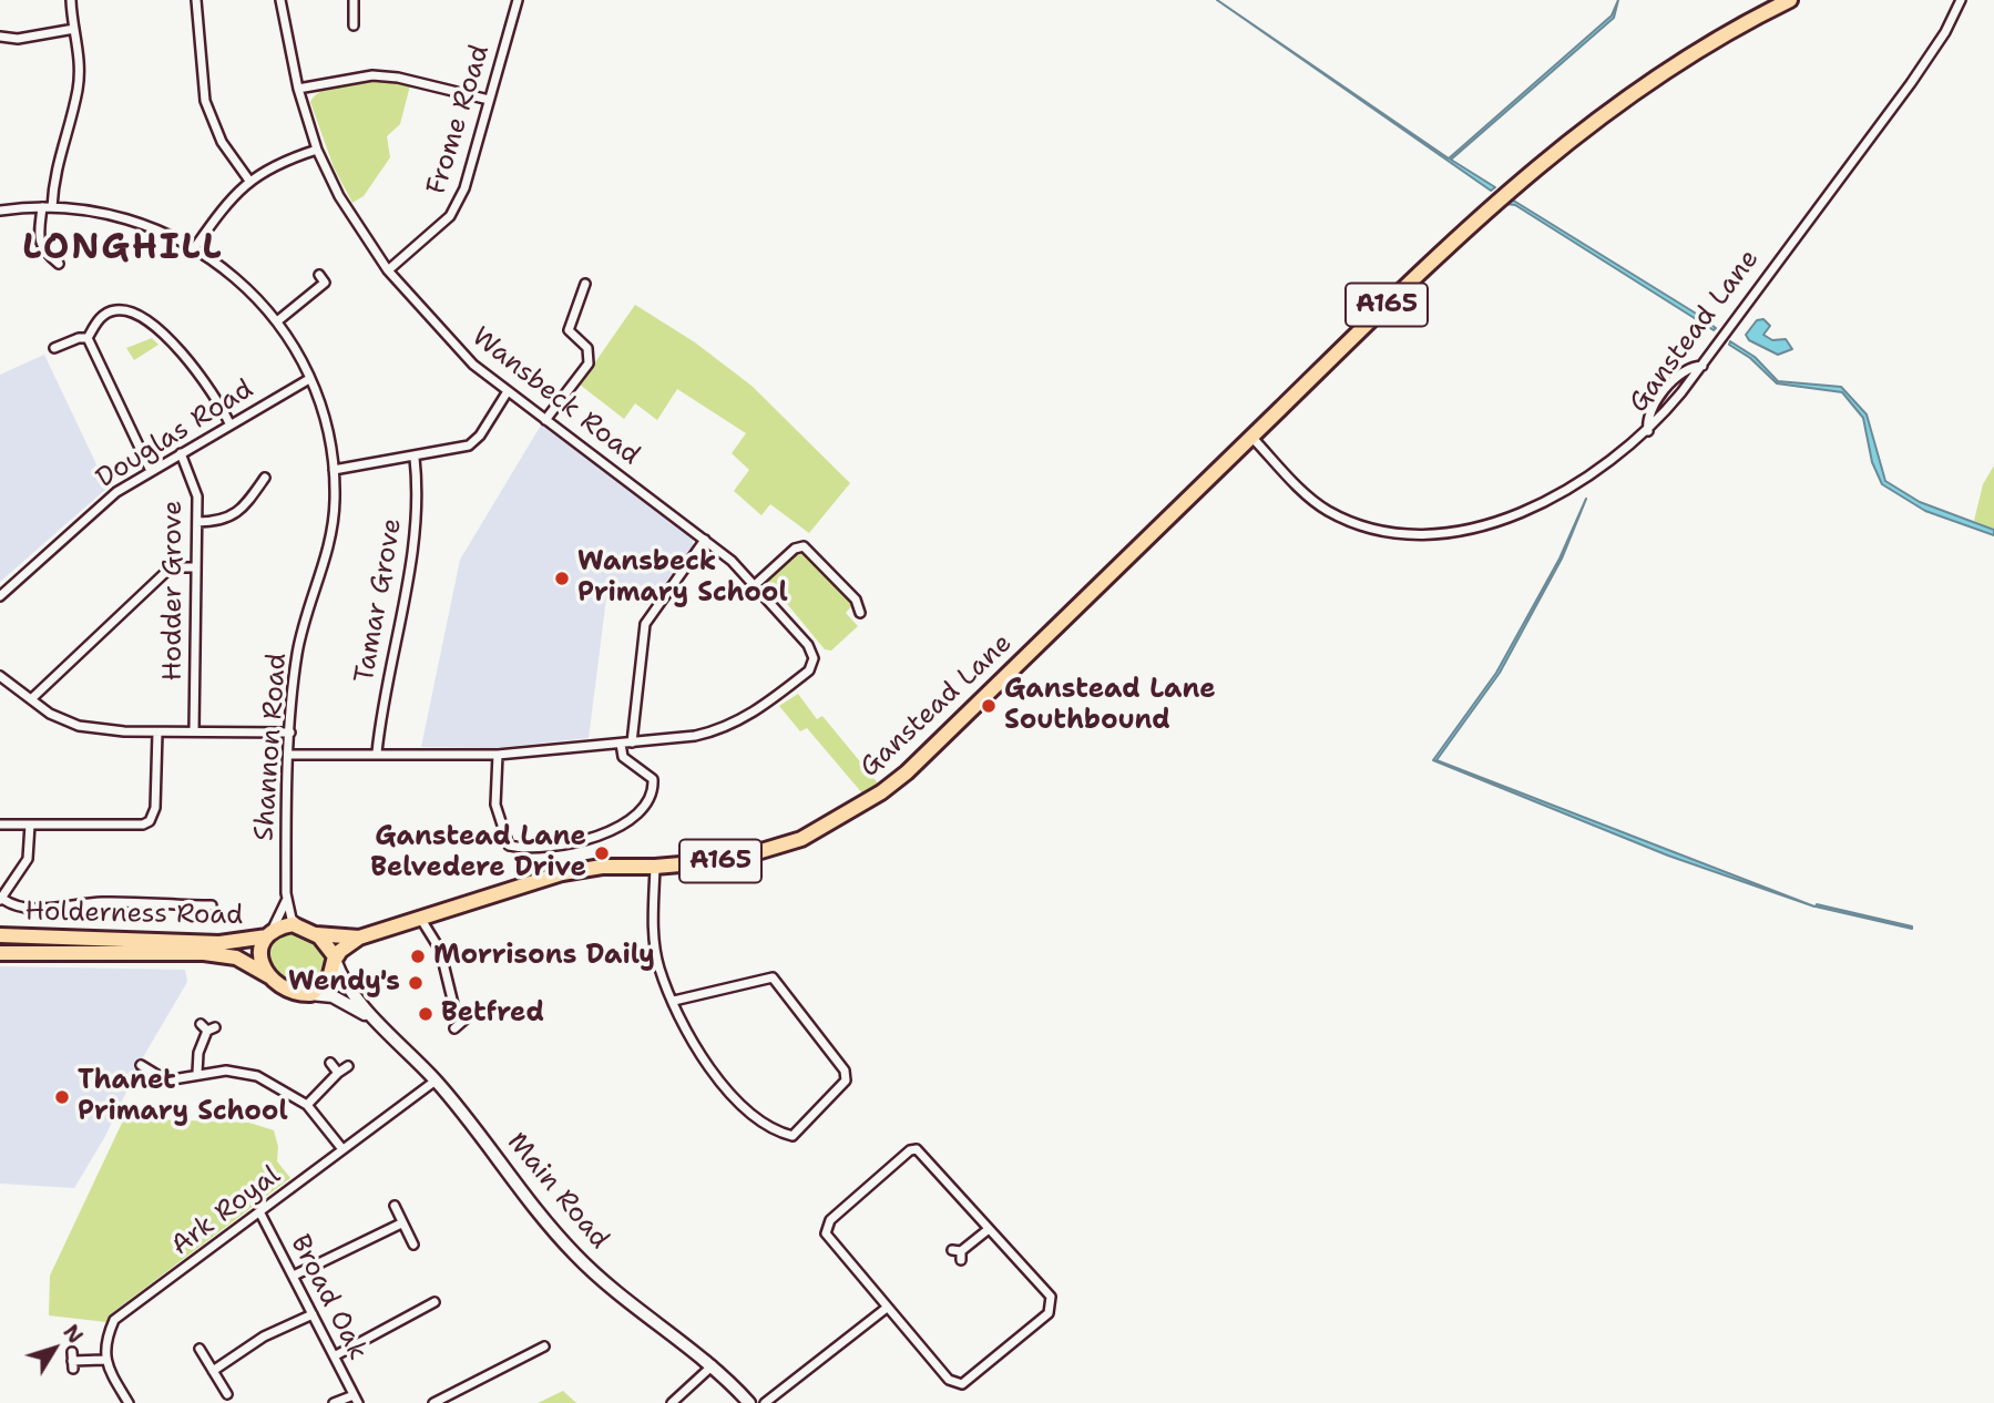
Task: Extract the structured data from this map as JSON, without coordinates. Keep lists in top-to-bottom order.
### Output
{
  "streets": {
    "highway": ["A165", "Ganstead Lane", "Holderness Road"],
    "main road": ["Main Road"],
    "street": [
      "Frome Road",
      "Wansbeck Road",
      "Douglas Road",
      "Hodder Grove",
      "Tamar Grove",
      "Shannon Road",
      "Ark Royal",
      "Broad Oak"
    ]
  },
  "crossings": [
    ["Frome Road", "Wansbeck Road"],
    ["A165", "Ganstead Lane"],
    ["A165", "Shannon Road"],
    ["A165", "Holderness Road"],
    ["A165", "Main Road"],
    ["Ganstead Lane", "Shannon Road"],
    ["Ganstead Lane", "Holderness Road"],
    ["Ganstead Lane", "Main Road"],
    ["Wansbeck Road", "Tamar Grove"],
    ["Wansbeck Road", "Shannon Road"],
    ["Douglas Road", "Hodder Grove"],
    ["Douglas Road", "Shannon Road"],
    ["Shannon Road", "Holderness Road"],
    ["Shannon Road", "Main Road"],
    ["Holderness Road", "Main Road"],
    ["Main Road", "Ark Royal"],
    ["Ark Royal", "Broad Oak"]
  ],
  "districts": ["LONGHILL"],
  "places": [
    "Wansbeck Primary School",
    "Ganstead Lane Southbound",
    "Ganstead Lane Belvedere Drive",
    "Morrisons Daily",
    "Wendy's",
    "Betfred",
    "Thanet Primary School"
  ],
  "north": "top right"
}
